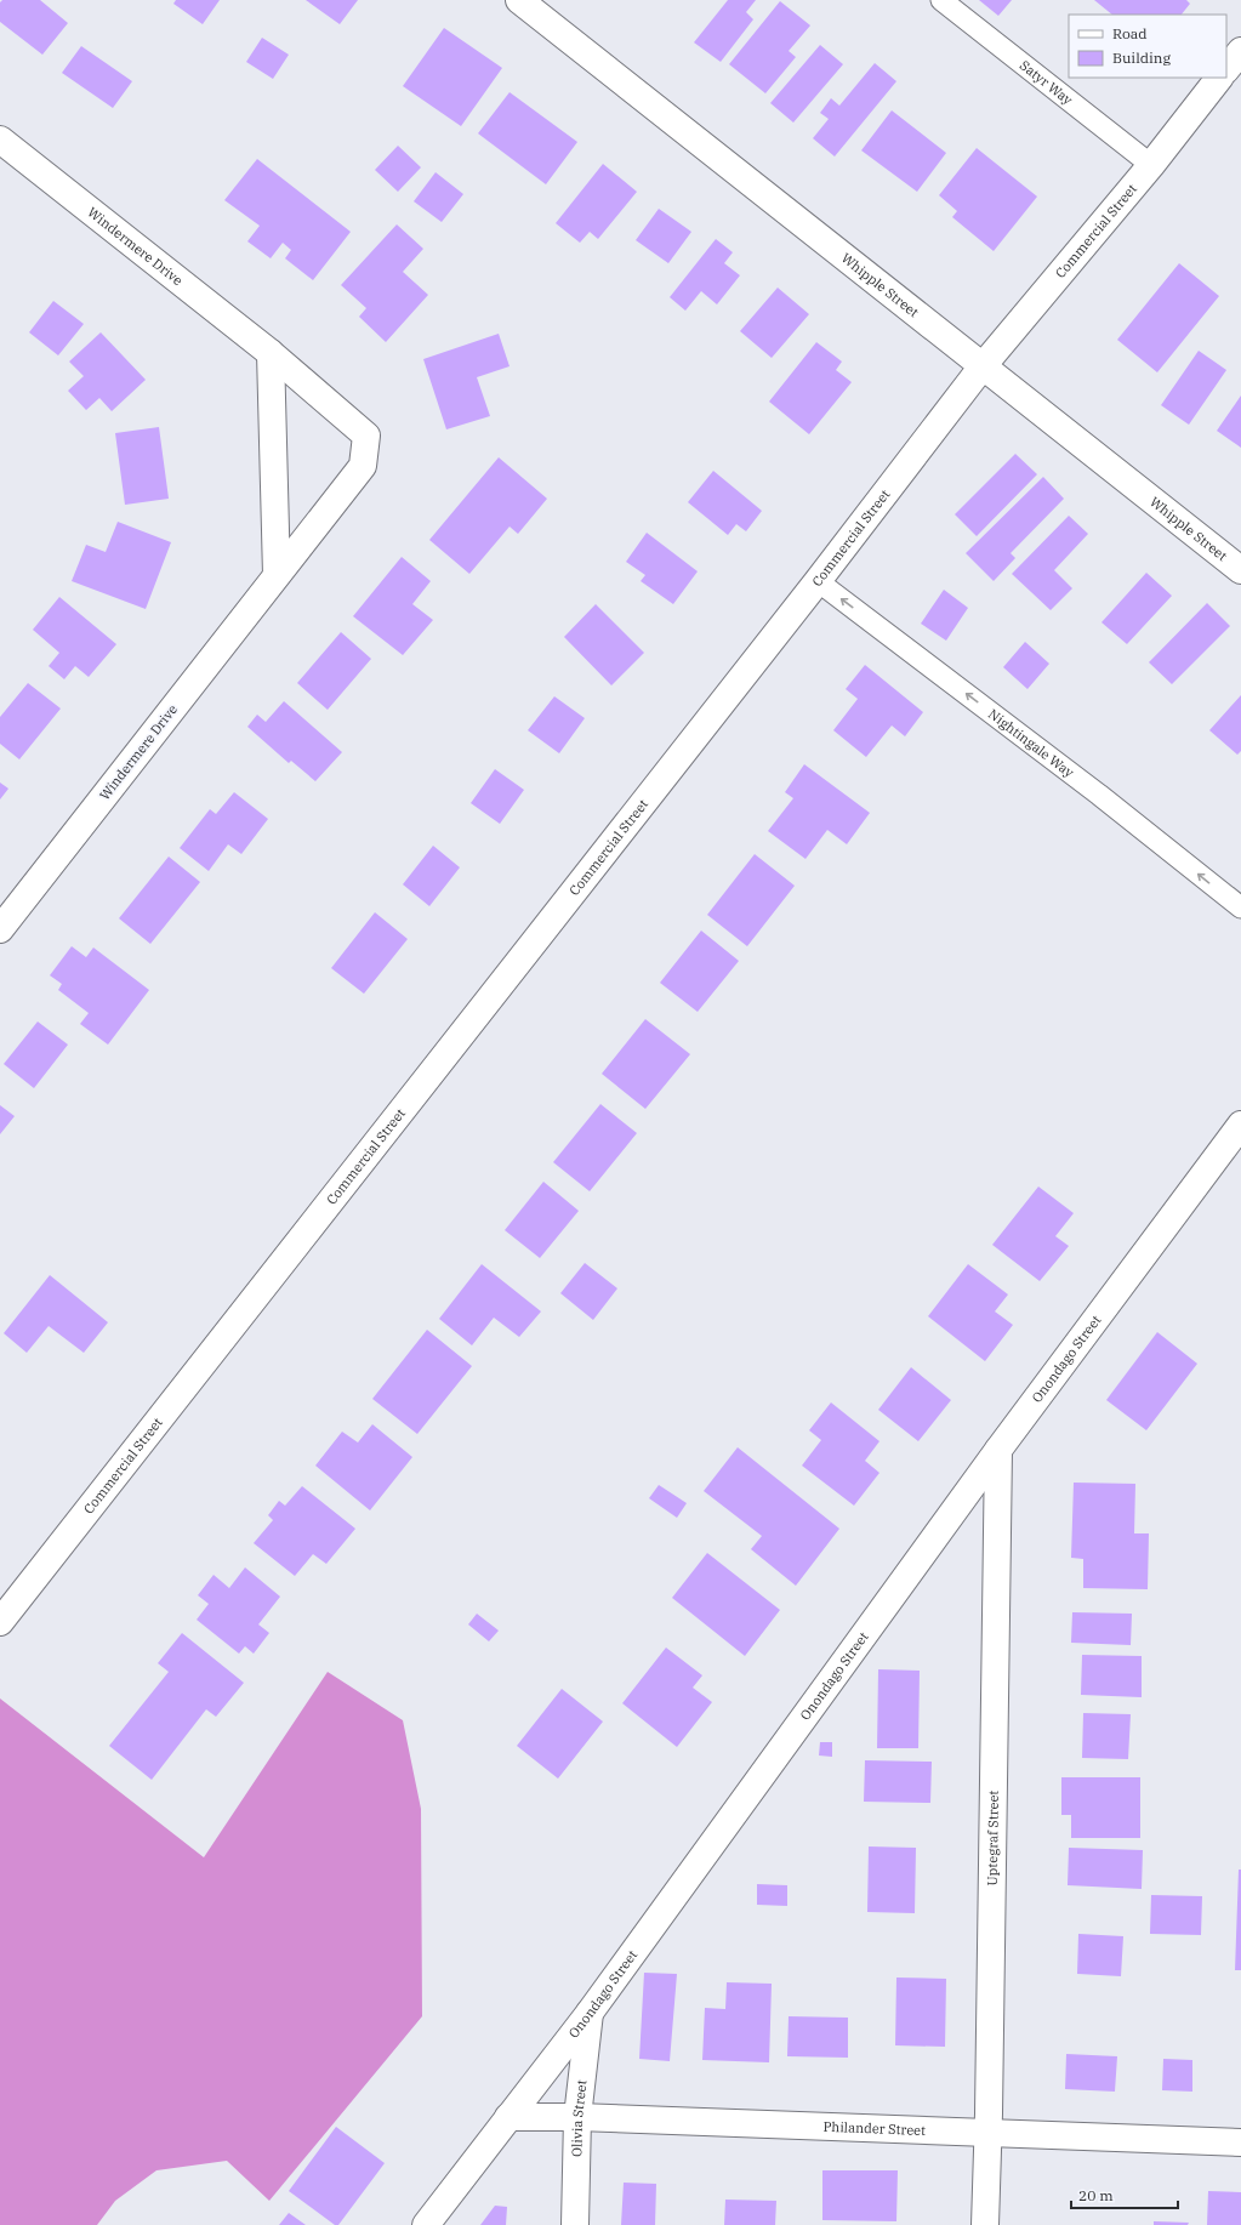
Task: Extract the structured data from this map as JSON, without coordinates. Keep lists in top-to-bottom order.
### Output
{
  "streets": {
    "street": [
      "Commercial Street",
      "Windermere Drive",
      "Whipple Street",
      "Onondago Street",
      "Uptegraf Street",
      "Olivia Street",
      "Philander Street"
    ],
    "lane": ["Satyr Way", "Nightingale Way"]
  },
  "crossings": [
    ["Satyr Way", "Commercial Street"],
    ["Commercial Street", "Whipple Street"],
    ["Commercial Street", "Nightingale Way"],
    ["Onondago Street", "Uptegraf Street"],
    ["Onondago Street", "Olivia Street"],
    ["Onondago Street", "Philander Street"],
    ["Uptegraf Street", "Philander Street"],
    ["Olivia Street", "Philander Street"]
  ],
  "one_way": ["Nightingale Way"],
  "legend": ["Road", "Building"],
  "scale_bar": "20 m"
}
